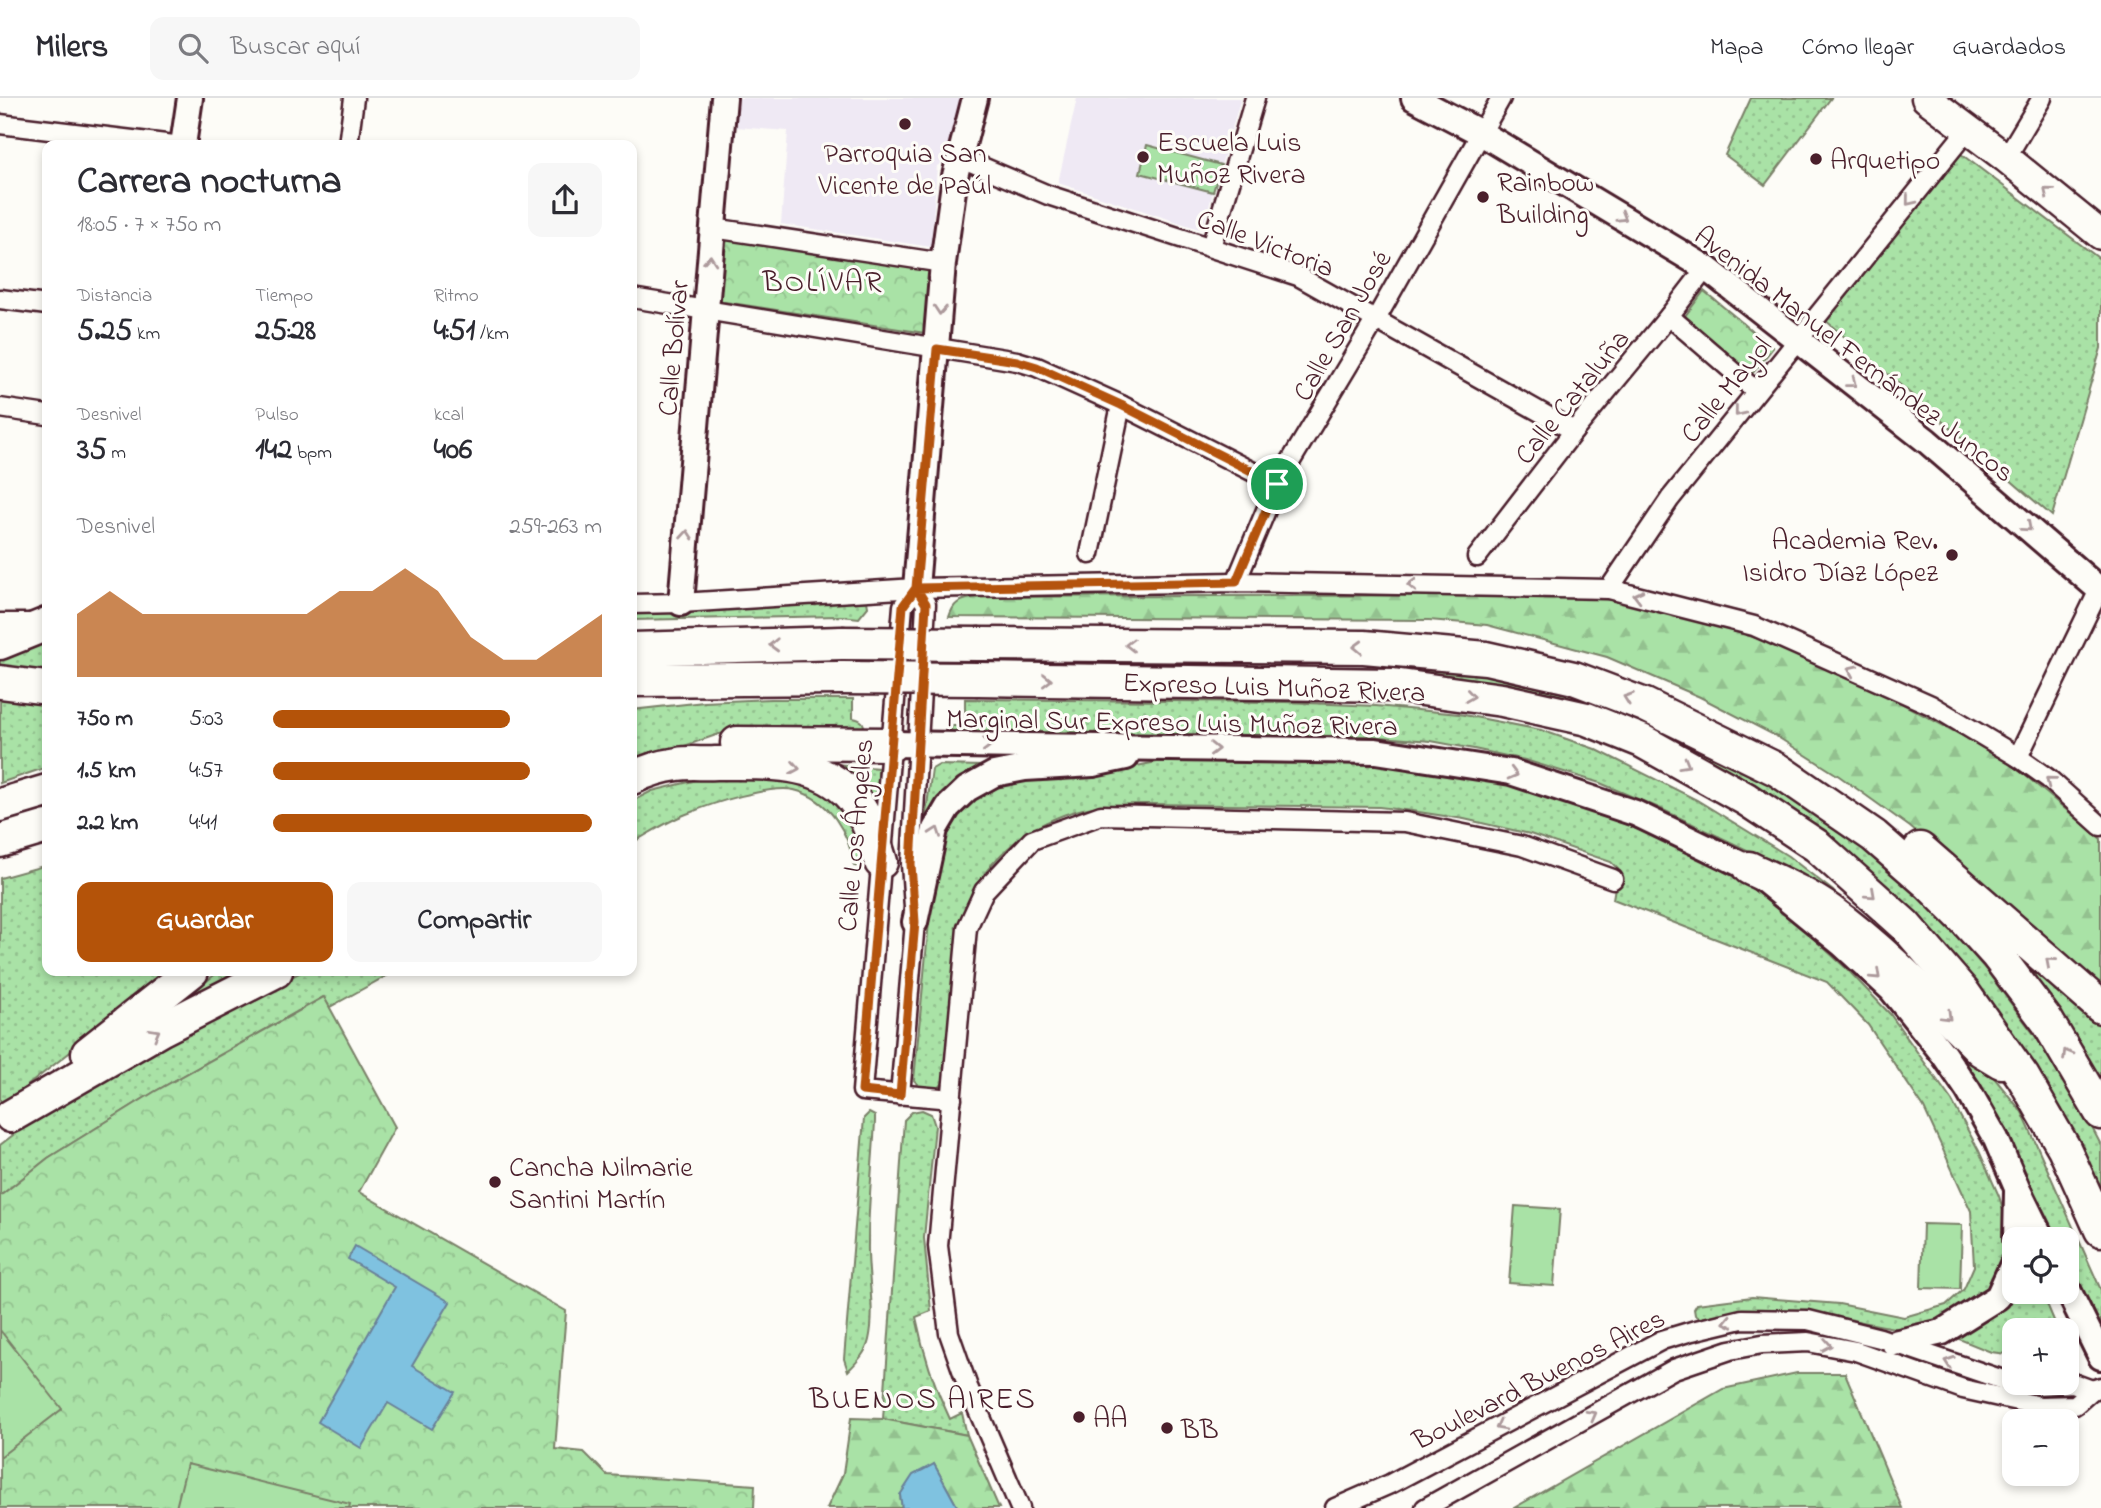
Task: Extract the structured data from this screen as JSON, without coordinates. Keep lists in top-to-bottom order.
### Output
{
  "streets": {
    "highway": ["Expreso Luis Muñoz Rivera"],
    "street": [
      "Calle Victoria",
      "Calle San José",
      "Calle Bolívar",
      "Avenida Manuel Fernández Juncos",
      "Calle Mayol",
      "Calle Cataluña",
      "Marginal Sur Expreso Luis Muñoz Rivera",
      "Calle Los Ángeles",
      "Boulevard Buenos Aires"
    ]
  },
  "crossings": [
    ["Calle Victoria", "Calle San José"],
    ["Calle Victoria", "Calle Cataluña"],
    ["Calle Victoria", "Calle Los Ángeles"],
    ["Calle San José", "Avenida Manuel Fernández Juncos"],
    ["Avenida Manuel Fernández Juncos", "Calle Mayol"],
    ["Avenida Manuel Fernández Juncos", "Calle Cataluña"],
    ["Marginal Sur Expreso Luis Muñoz Rivera", "Calle Los Ángeles"]
  ],
  "one_way": ["Calle Bolívar", "Avenida Manuel Fernández Juncos", "Calle Mayol"],
  "districts": ["BOLÍVAR", "BUENOS AIRES"],
  "places": [
    "Parroquia San Vicente de Paúl",
    "Escuela Luis Muñoz Rivera",
    "Arquetipo",
    "Rainbow Building",
    "Academia Rev. Isidro Díaz López",
    "Cancha Nilmarie Santini Martín",
    "AA",
    "BB"
  ],
  "page": {
    "header": "Milers",
    "search": "Buscar aquí",
    "nav": ["Mapa", "Cómo llegar", "Guardados"],
    "heading": ["Carrera nocturna", "18:05 · 7 × 750 m"],
    "stats": [
      ["Distancia", "5.25 km"],
      ["Tiempo", "25:28"],
      ["Ritmo", "4:51 /km"],
      ["Desnivel", "35 m"],
      ["Pulso", "142 bpm"],
      ["kcal", "406"]
    ],
    "chart": ["Desnivel", "259–263 m"],
    "list": [
      {
        "name": "750 m",
        "note": "5:03"
      },
      {
        "name": "1.5 km",
        "note": "4:57"
      },
      {
        "name": "2.2 km",
        "note": "4:41"
      }
    ],
    "buttons": ["Guardar", "Compartir"],
    "map_buttons": ["+", "−"]
  }
}
